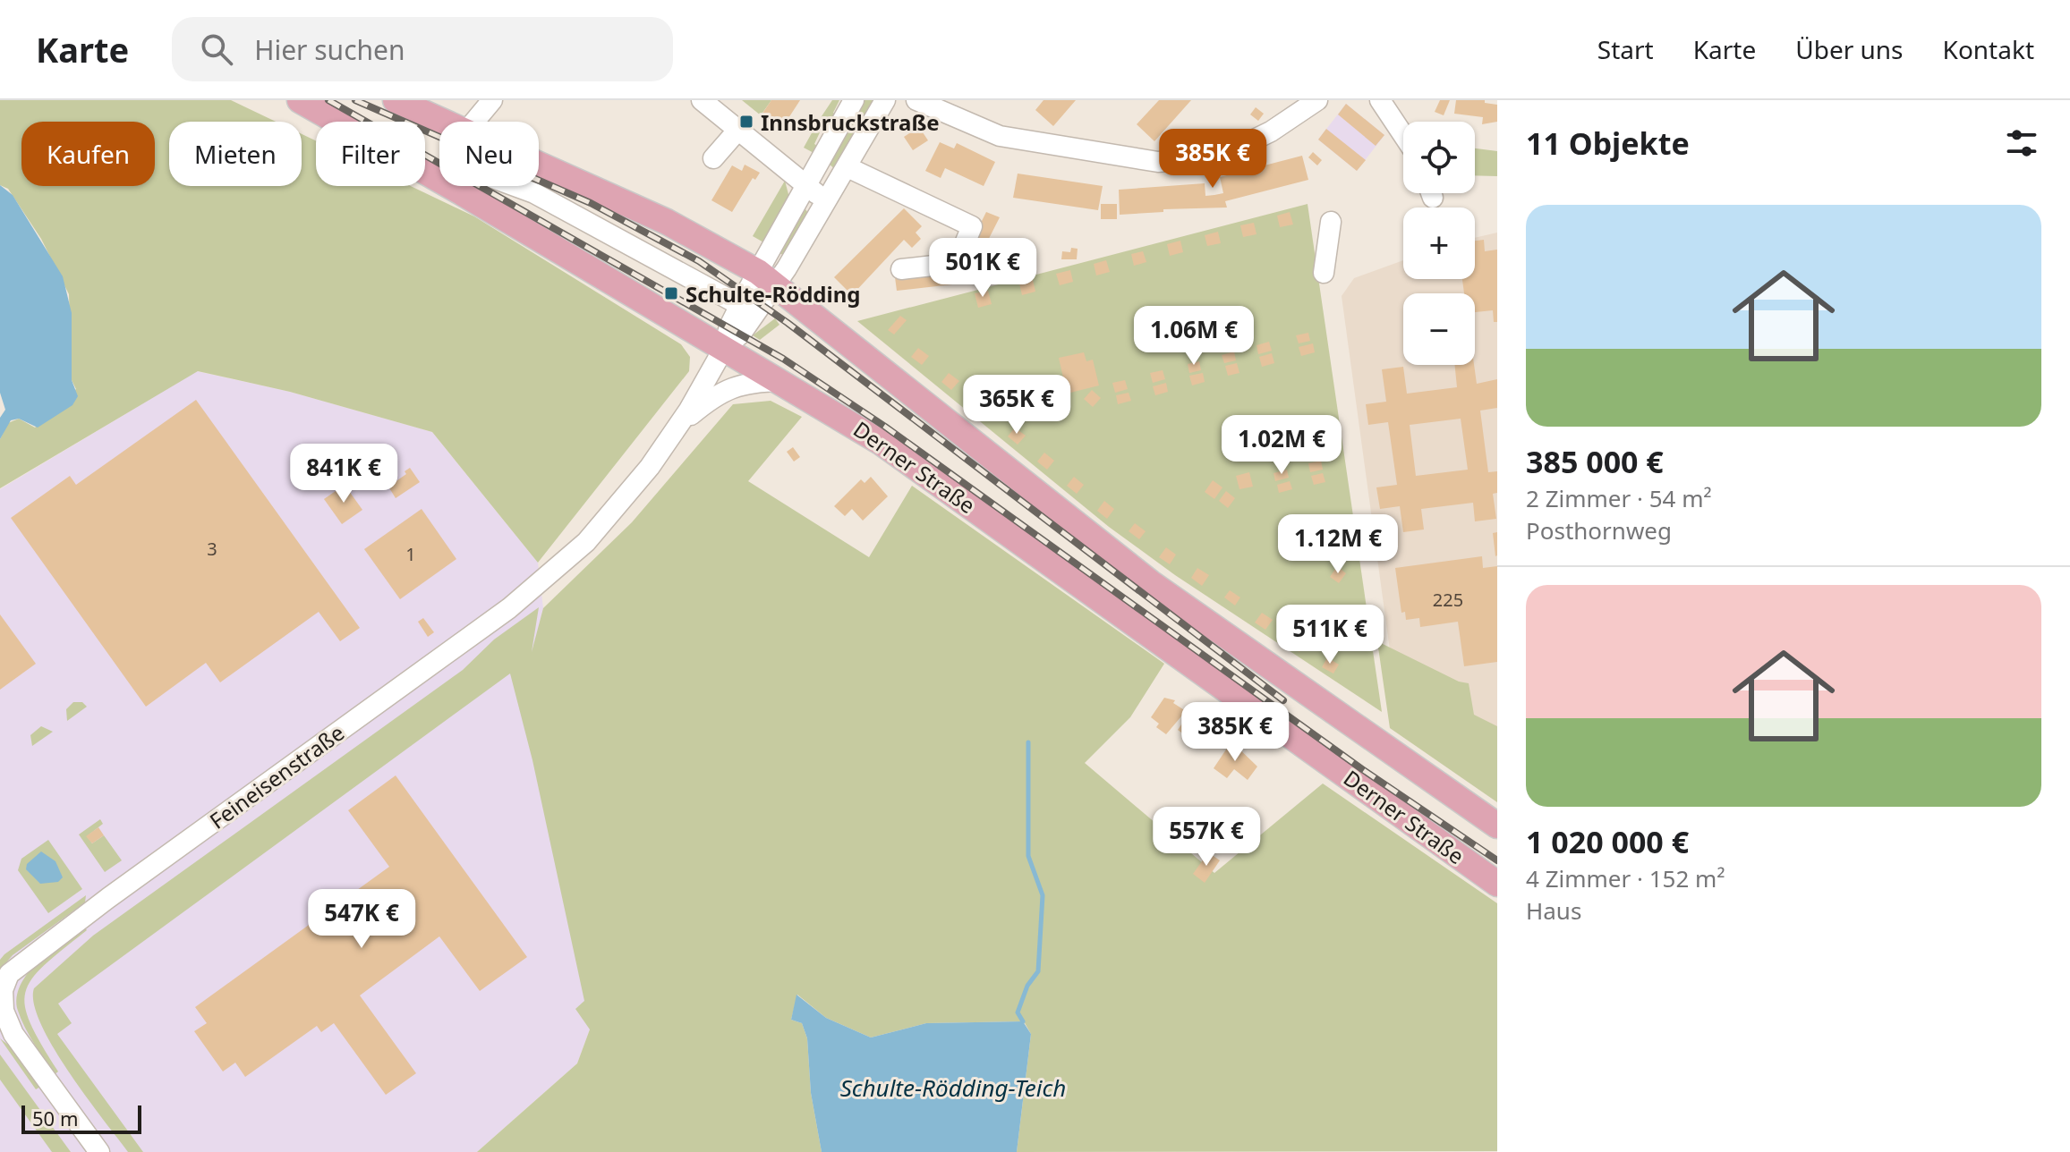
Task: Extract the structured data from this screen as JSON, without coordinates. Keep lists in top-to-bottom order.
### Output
{
  "streets": {
    "main road": ["Derner Straße"],
    "street": ["Feineisenstraße"]
  },
  "crossings": [
    ["Derner Straße", "Feineisenstraße"]
  ],
  "water": ["Schulte-Rödding-Teich"],
  "places": {
    "transit": ["Innsbruckstraße", "Schulte-Rödding"]
  },
  "house_numbers": ["3", "1", "225"],
  "scale_bar": "50 m",
  "page": {
    "header": "Karte",
    "search": "Hier suchen",
    "nav": [
      "Start",
      "Karte",
      "Über uns",
      "Kontakt"
    ],
    "heading": "11 Objekte",
    "map_buttons": ["+", "−"],
    "chip": [
      "Kaufen",
      "Mieten",
      "Filter",
      "Neu"
    ],
    "price": [
      "385K €",
      "501K €",
      "1.06M €",
      "365K €",
      "1.02M €",
      "841K €",
      "1.12M €",
      "511K €",
      "385K €",
      "557K €",
      "547K €"
    ],
    "list": [
      {
        "name": "385 000 €",
        "note": "2 Zimmer · 54 m² · Posthornweg"
      },
      {
        "name": "1 020 000 €",
        "note": "4 Zimmer · 152 m² · Haus"
      }
    ],
    "scale": "50 m"
  }
}
